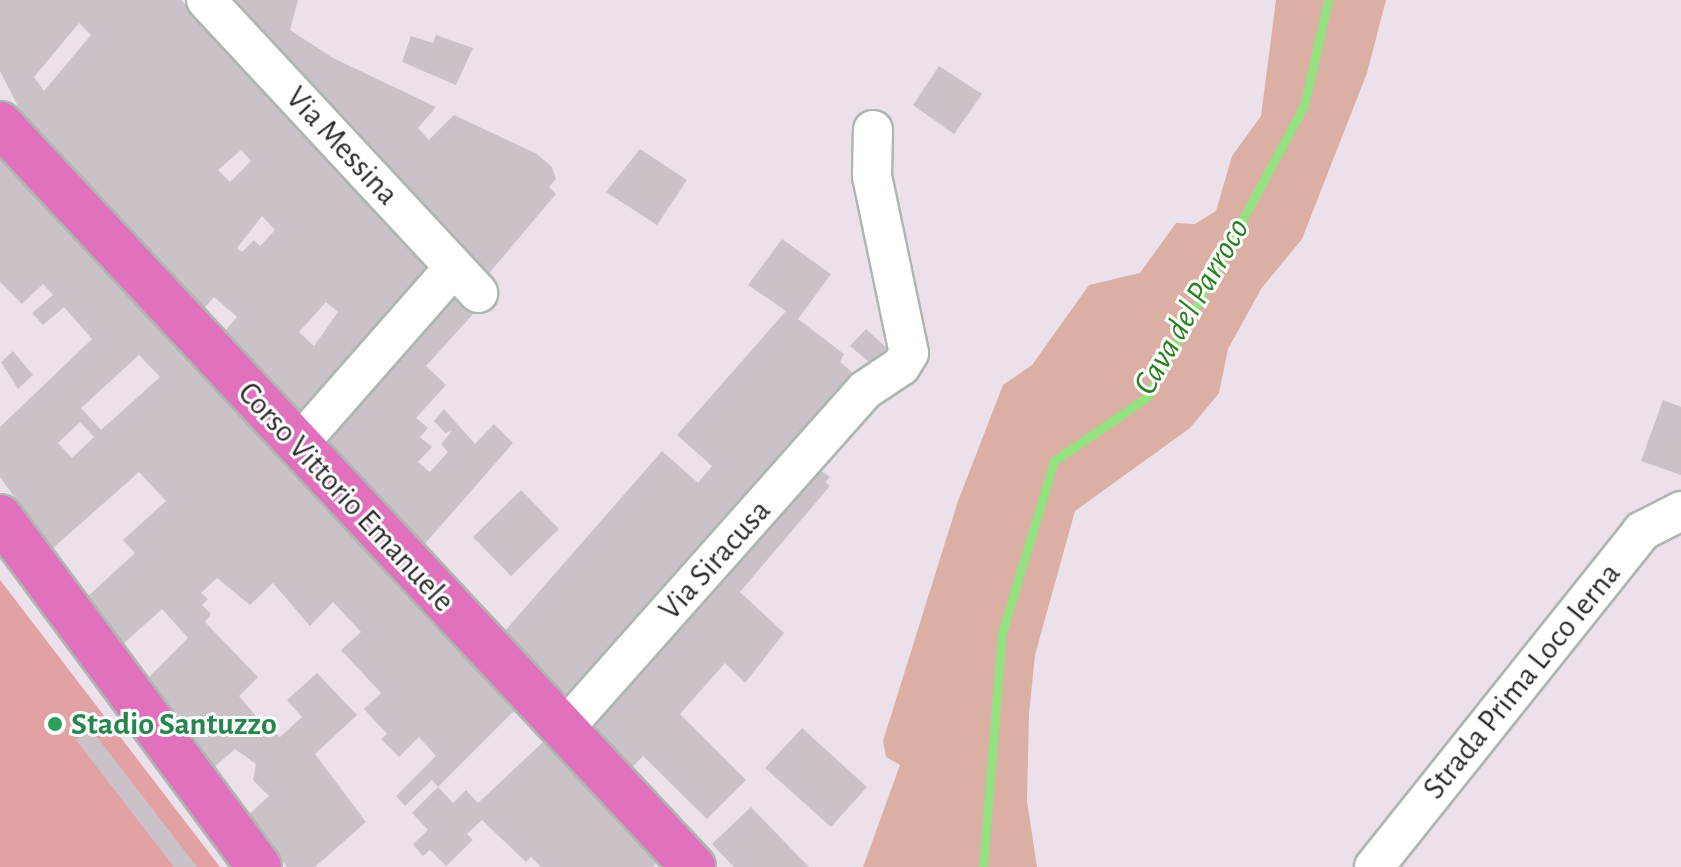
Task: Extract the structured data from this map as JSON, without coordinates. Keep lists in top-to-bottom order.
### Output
{
  "streets": {
    "main road": ["Corso Vittorio Emanuele"],
    "street": ["Via Messina", "Via Siracusa", "Strada Prima Loco Ierna"]
  },
  "crossings": [
    ["Via Messina", "Corso Vittorio Emanuele"],
    ["Corso Vittorio Emanuele", "Via Siracusa"]
  ],
  "water": ["Cava del Parroco"],
  "places": ["Stadio Santuzzo"]
}
